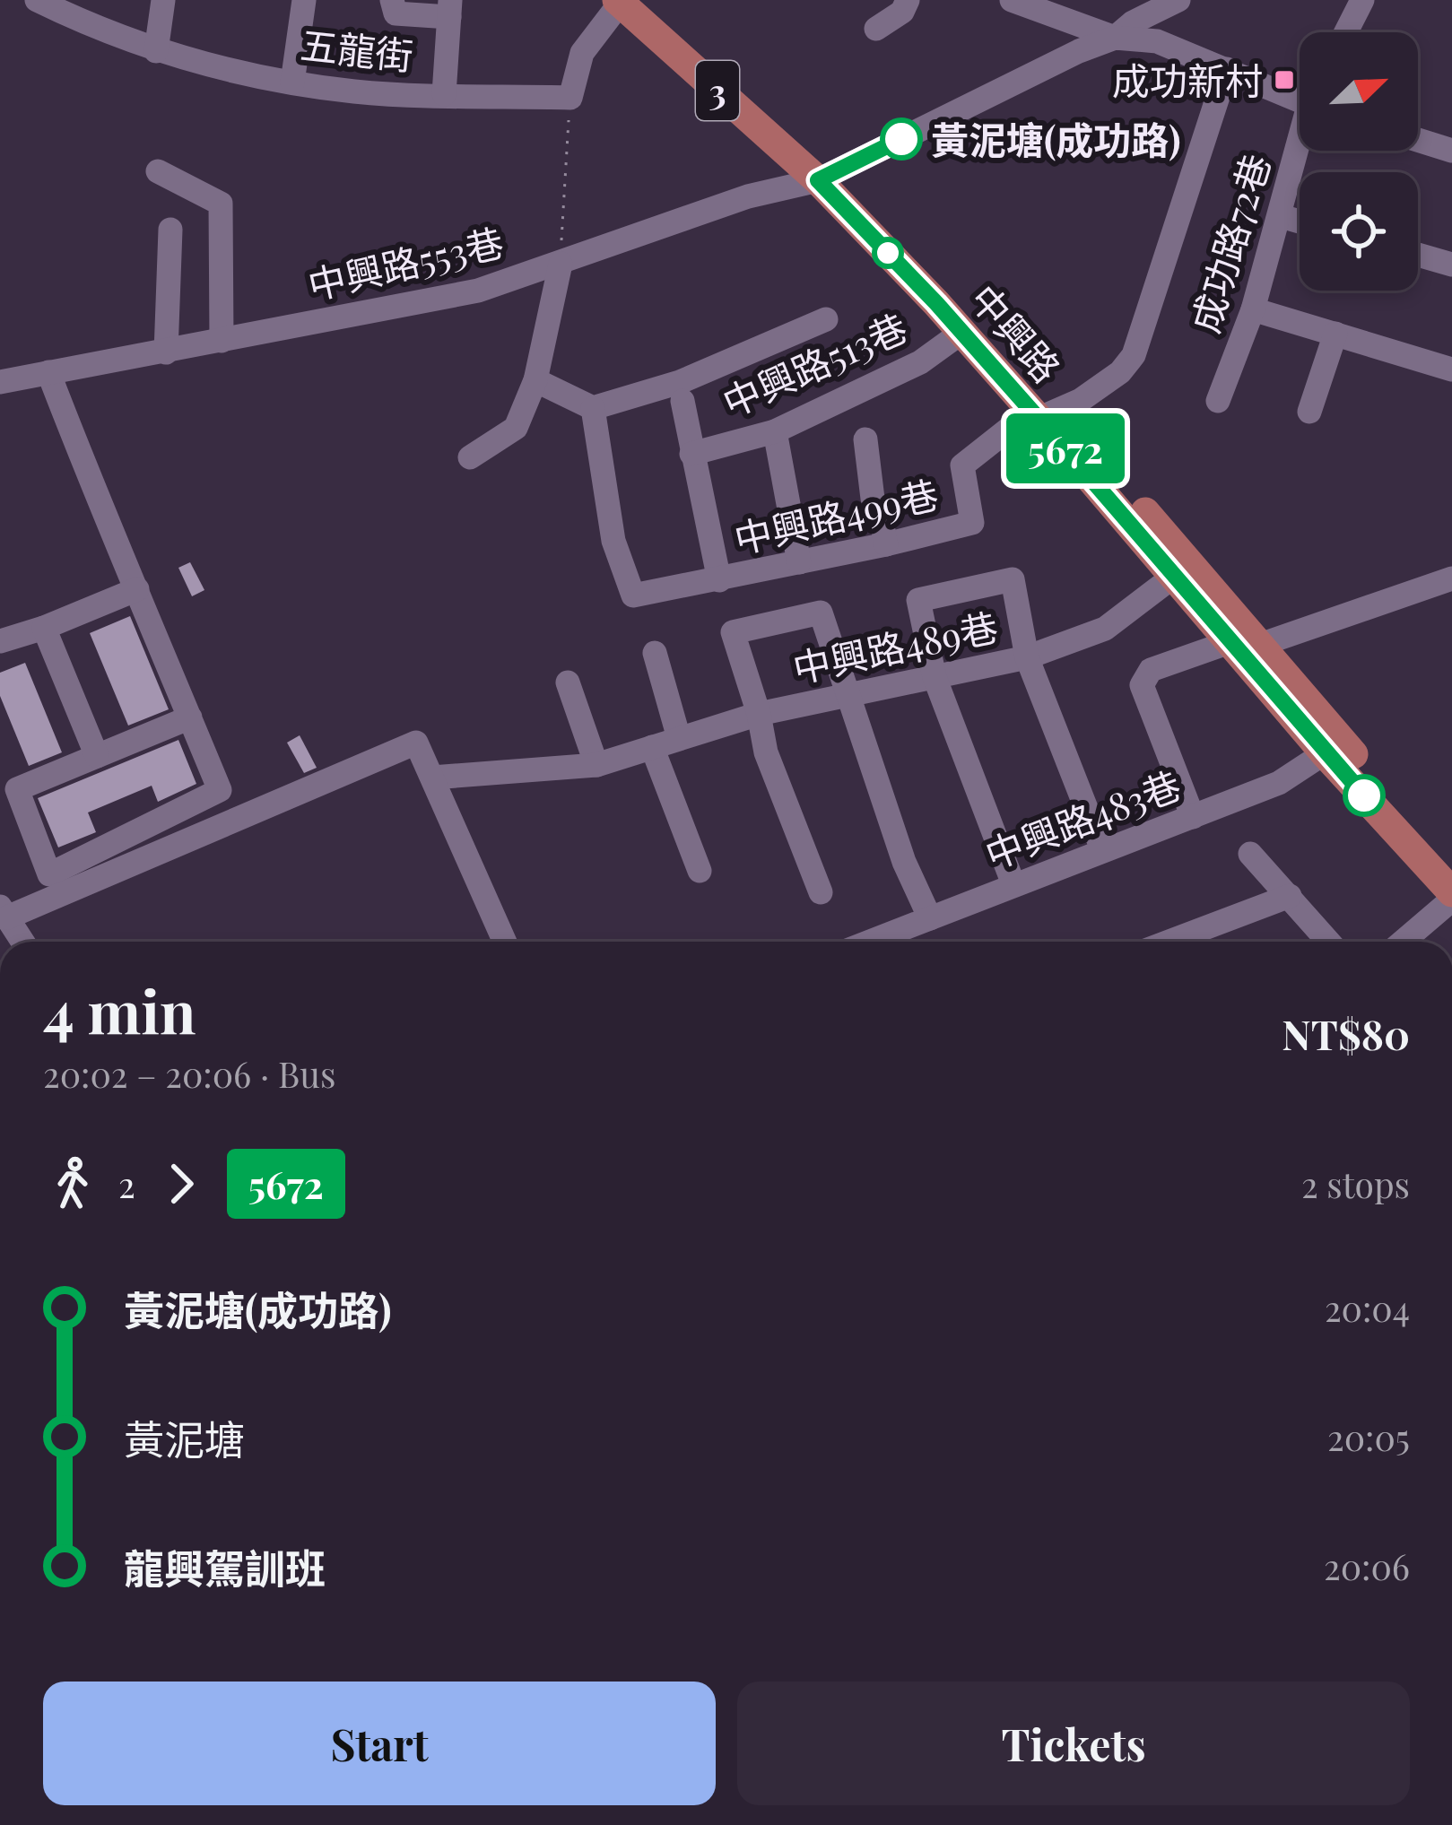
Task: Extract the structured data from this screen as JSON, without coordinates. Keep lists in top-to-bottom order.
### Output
{
  "streets": {
    "main road": ["3", "中興路"],
    "street": [
      "五龍街",
      "成功路72巷",
      "中興路553巷",
      "中興路513巷",
      "中興路499巷",
      "中興路489巷",
      "中興路483巷"
    ]
  },
  "crossings": [
    ["中興路553巷", "中興路"],
    ["中興路", "中興路513巷"],
    ["中興路", "中興路499巷"],
    ["中興路", "中興路489巷"],
    ["中興路", "中興路483巷"]
  ],
  "places": {
    "transit": ["成功新村"],
    "other": ["黃泥塘(成功路)"]
  },
  "lines": ["bus line 5672"],
  "north": "top right",
  "page": {
    "on_map": "5672",
    "heading": ["4 min", "20:02 – 20:06 · Bus", "NT$80"],
    "legs": ["2", "5672", "2 stops"],
    "list": [
      {
        "name": "黃泥塘(成功路)",
        "value": "20:04"
      },
      {
        "name": "黃泥塘",
        "value": "20:05"
      },
      {
        "name": "龍興駕訓班",
        "value": "20:06"
      }
    ],
    "buttons": ["Start", "Tickets"]
  }
}
